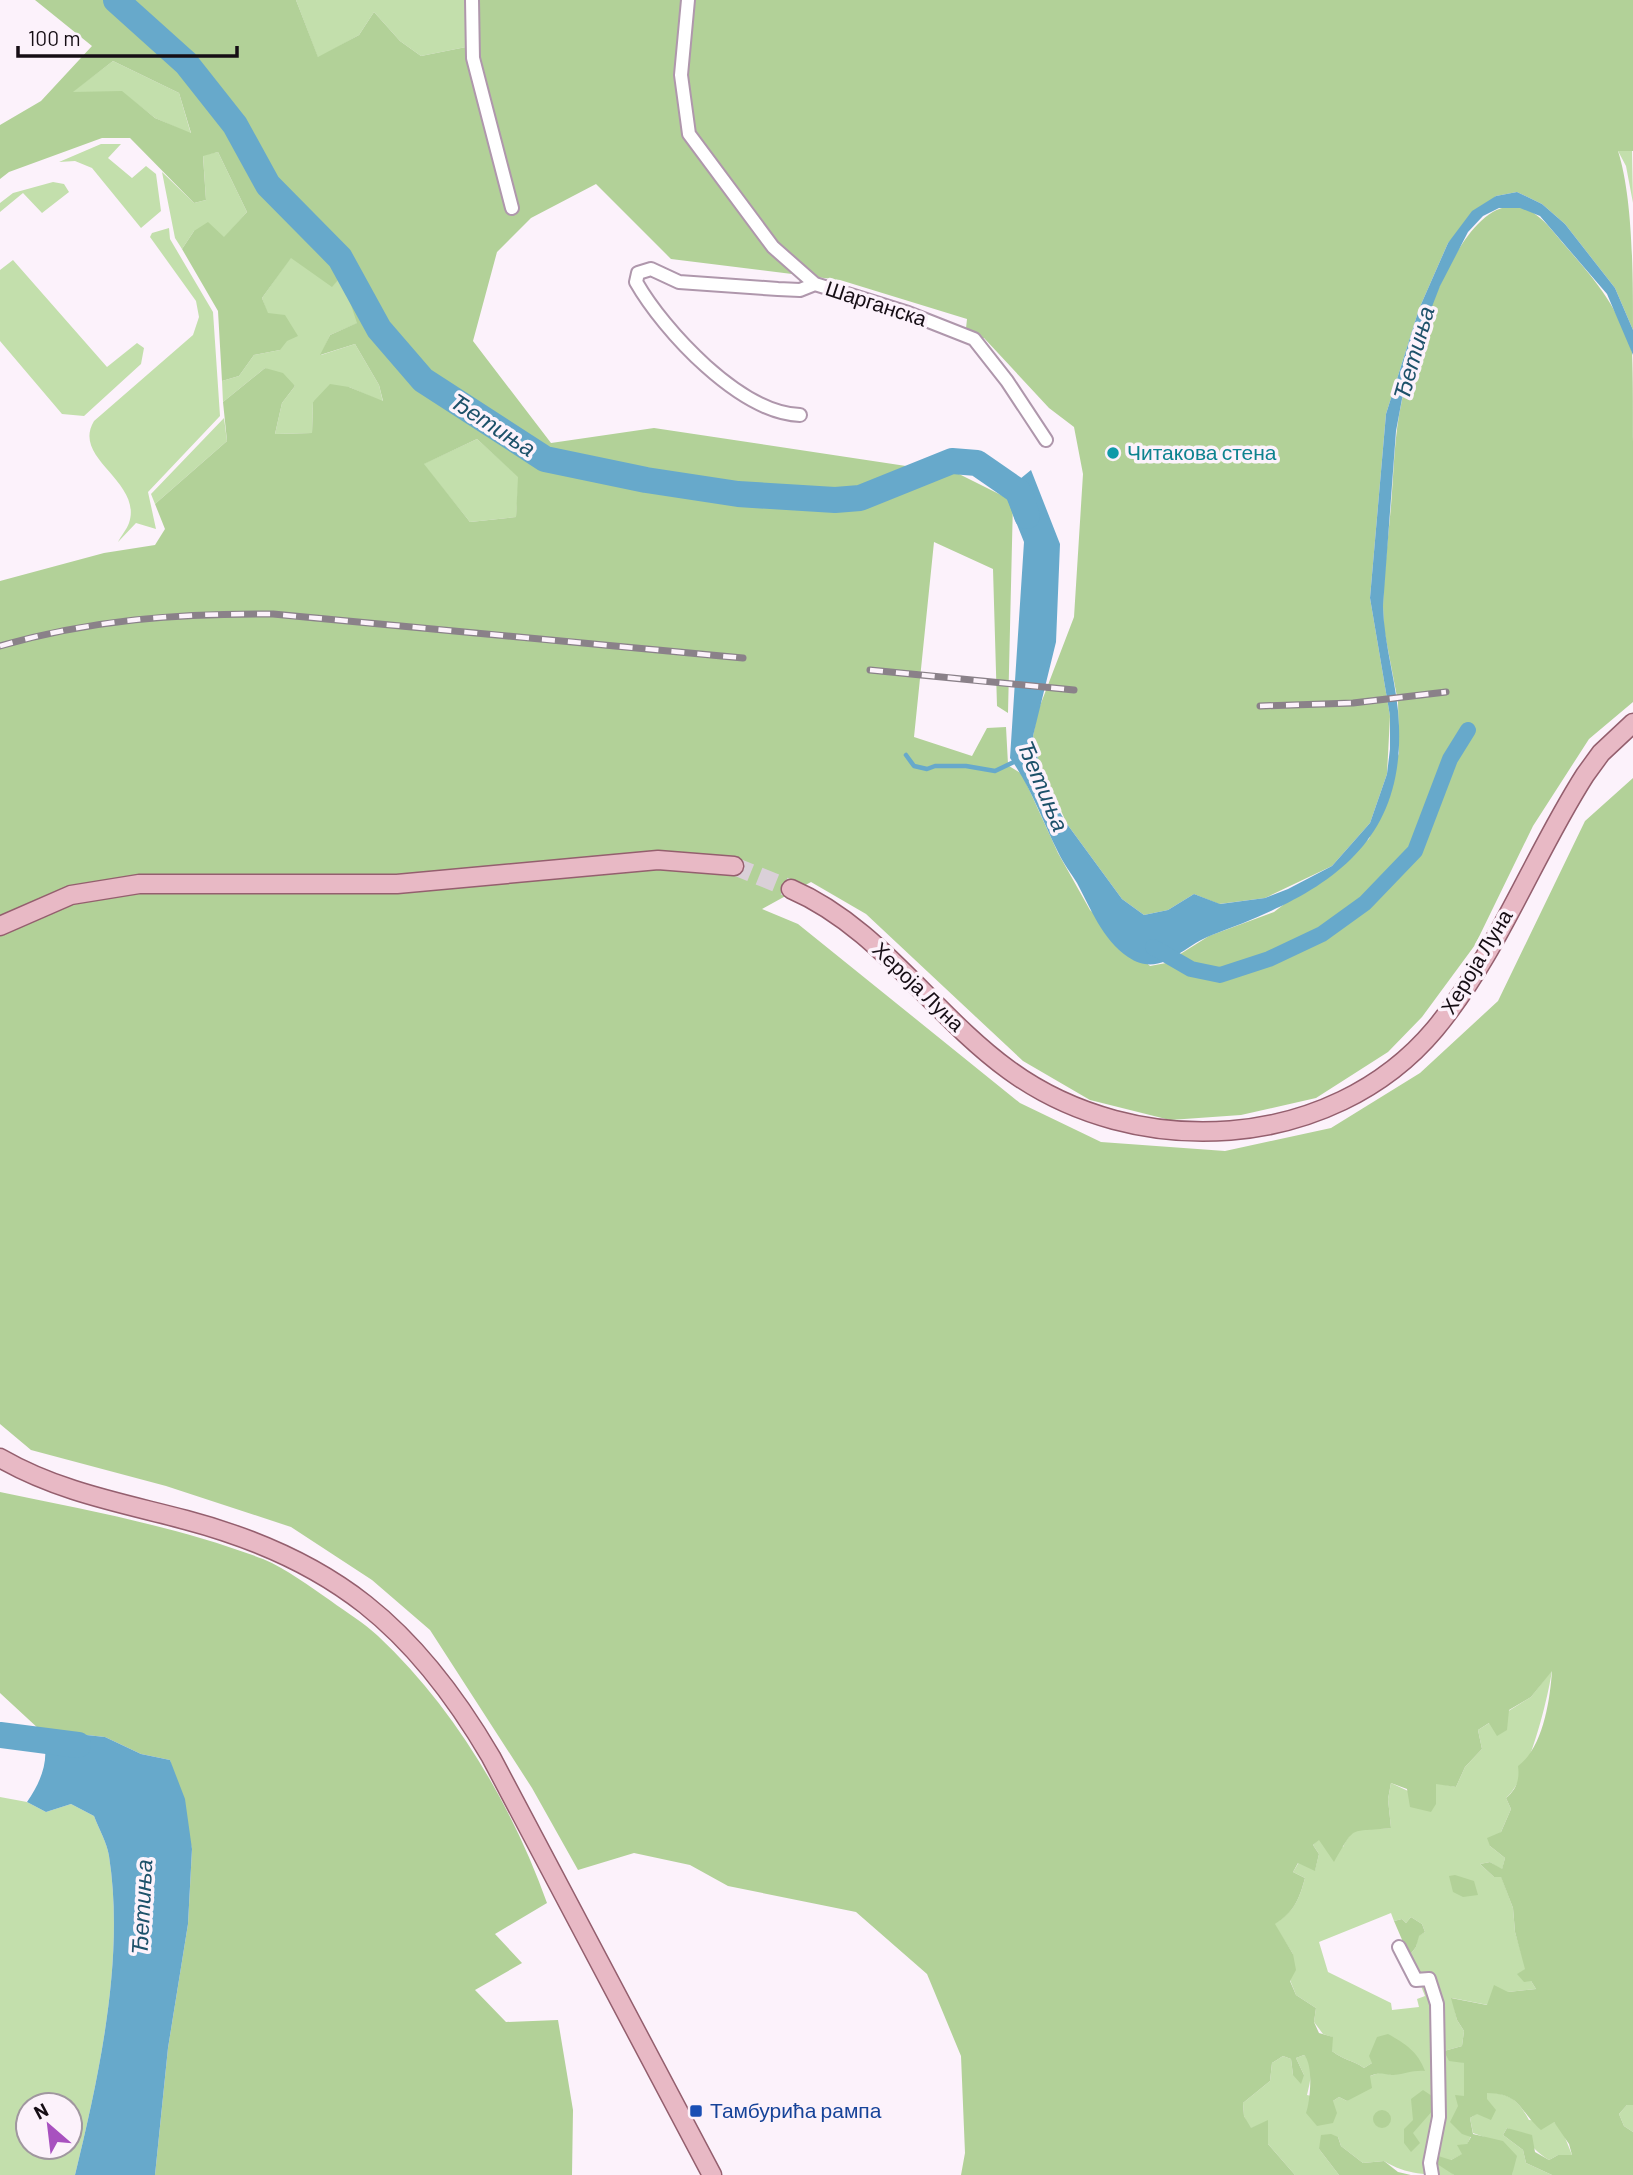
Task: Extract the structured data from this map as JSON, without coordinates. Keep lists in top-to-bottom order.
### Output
{
  "streets": {
    "main road": ["Хероја Луна"],
    "street": ["Шарганска"]
  },
  "water": ["Ђетиња"],
  "places": {
    "other": ["Читакова стена"],
    "transit": ["Тамбурића рампа"]
  },
  "scale_bar": "100 m",
  "north": "top left"
}
